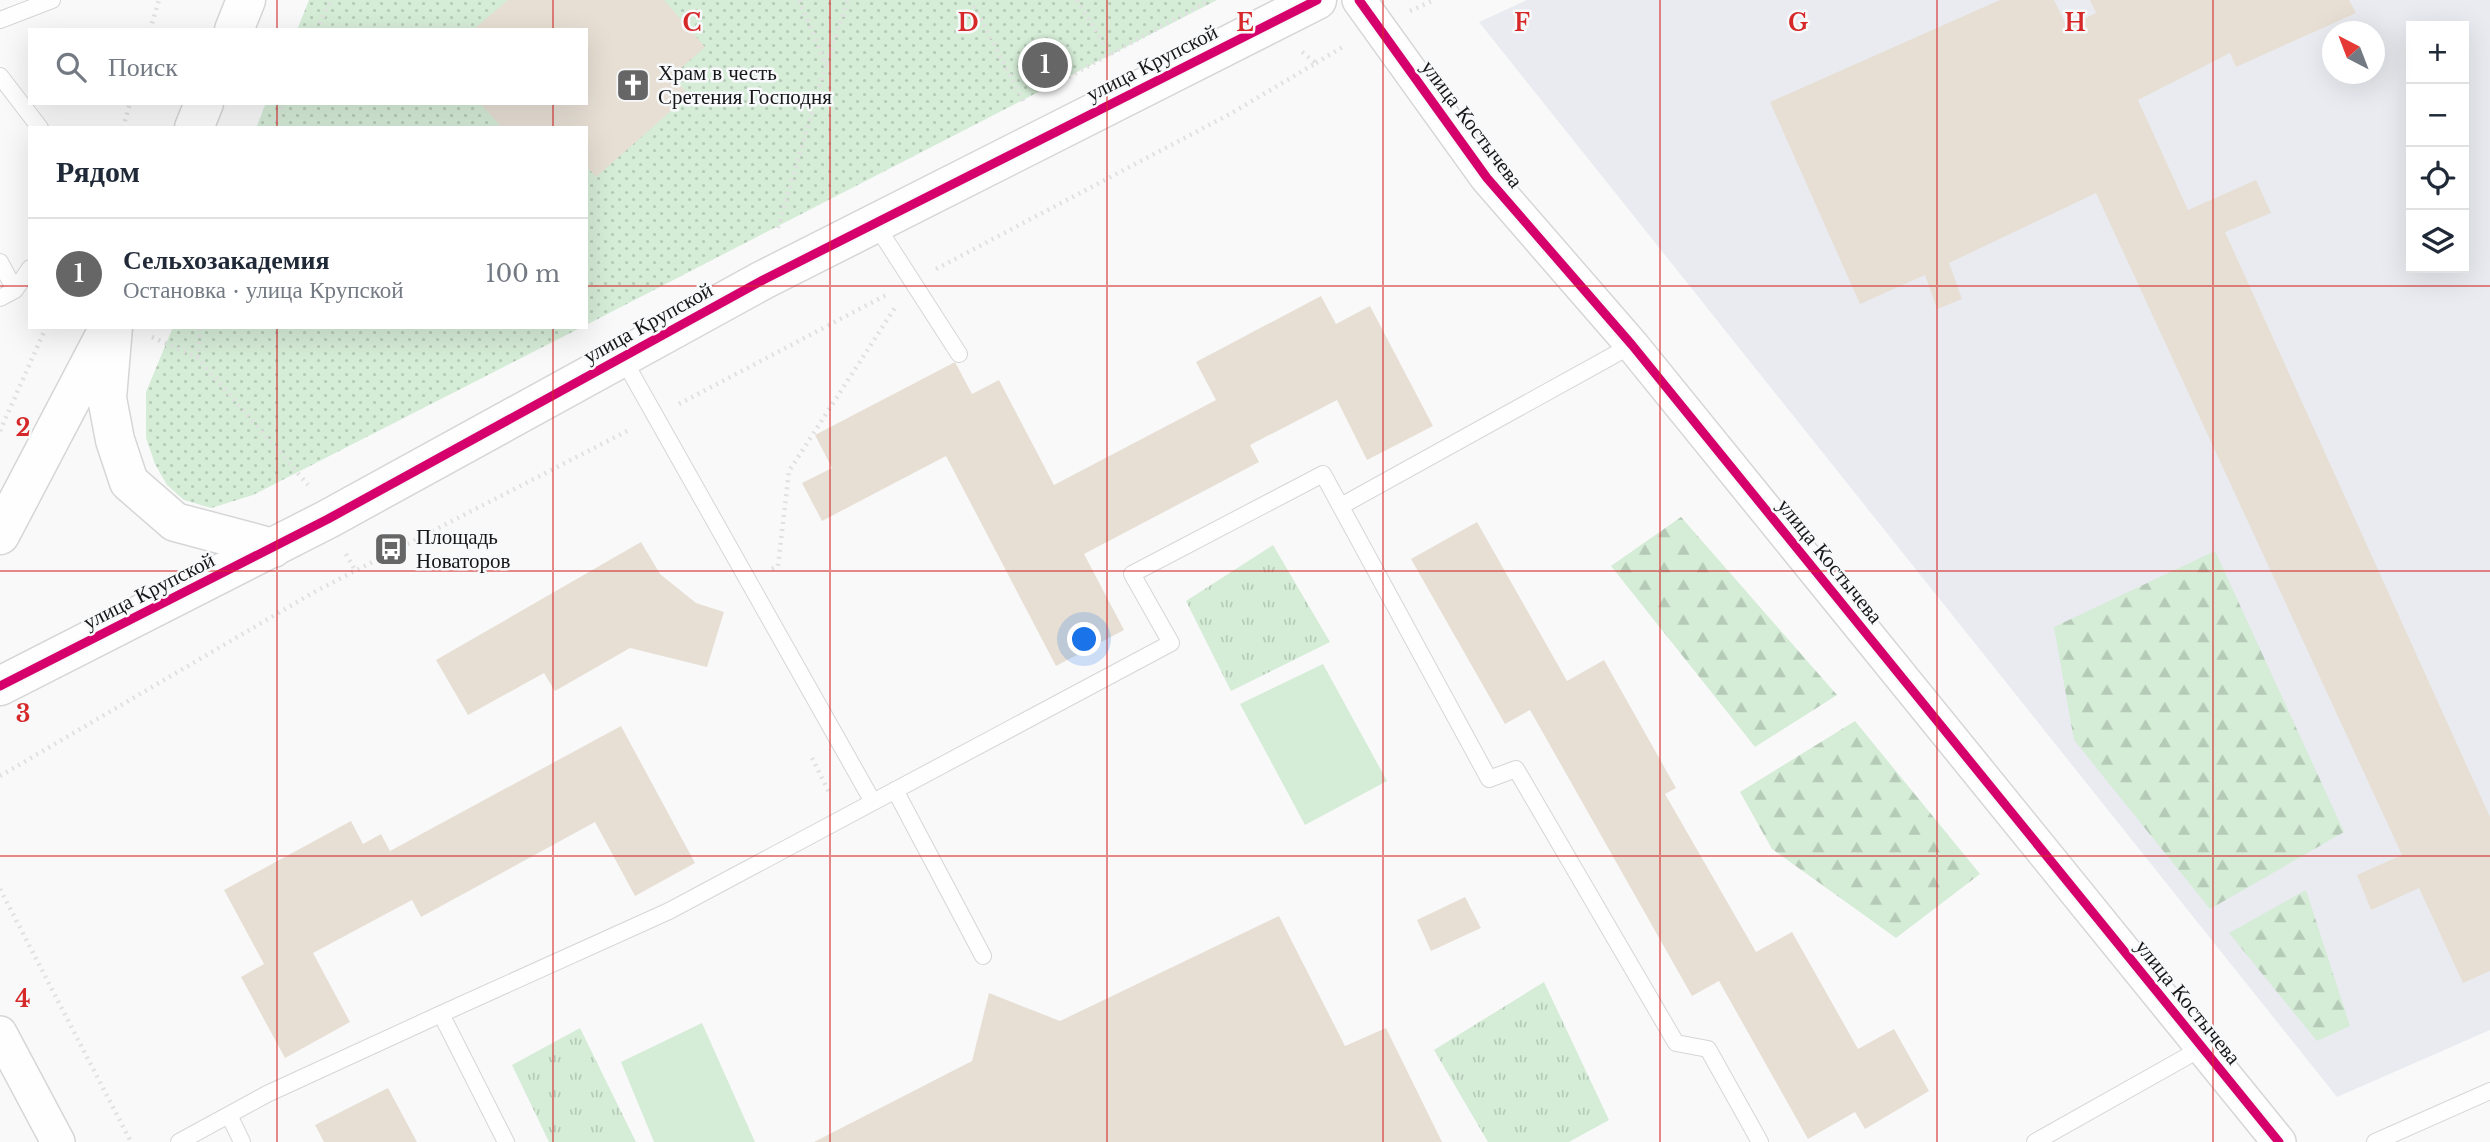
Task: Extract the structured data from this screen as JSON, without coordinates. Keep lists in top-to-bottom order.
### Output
{
  "streets": {
    "street": ["улица Крупской", "улица Костычева"]
  },
  "places": {
    "church": ["Храм в честь Сретения Господня"],
    "bus stop": ["Площадь Новаторов"]
  },
  "north": "top left",
  "page": {
    "map_buttons": ["+", "−"],
    "search": "Поиск",
    "pins": "1",
    "heading": "Рядом",
    "list": [
      {
        "mark": "1",
        "name": "Сельхозакадемия",
        "note": "Остановка · улица Крупской",
        "value": "100 m"
      }
    ]
  },
  "grid": {
    "columns": [
      "C",
      "D",
      "E",
      "F",
      "G",
      "H"
    ],
    "rows": ["2", "3", "4"]
  }
}
